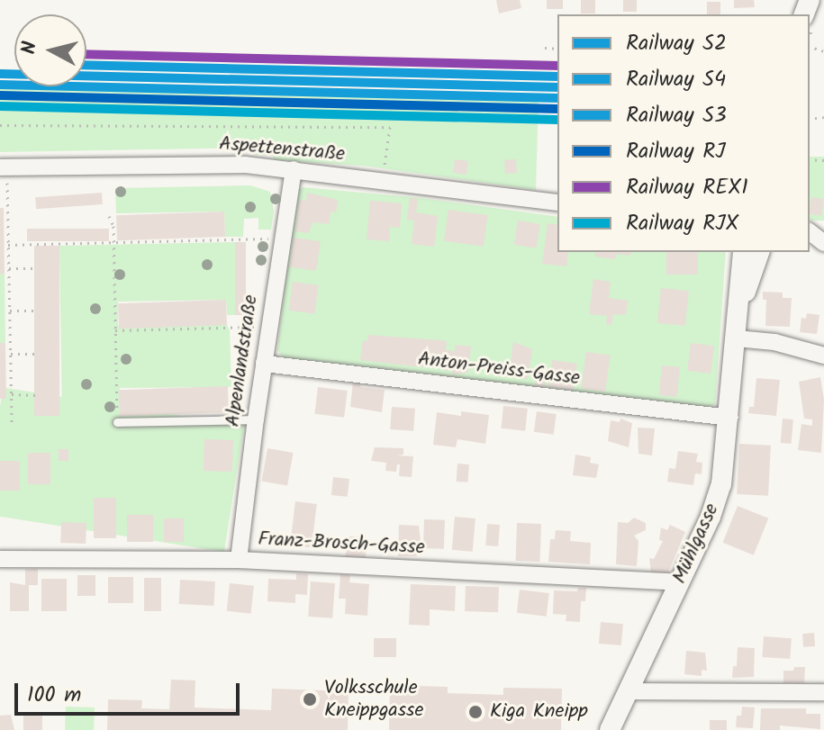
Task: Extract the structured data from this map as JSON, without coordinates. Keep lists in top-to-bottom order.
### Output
{
  "streets": {
    "street": [
      "Aspettenstraße",
      "Alpenlandstraße",
      "Anton-Preiss-Gasse",
      "Franz-Brosch-Gasse",
      "Mühlgasse"
    ]
  },
  "crossings": [
    ["Aspettenstraße", "Alpenlandstraße"],
    ["Alpenlandstraße", "Anton-Preiss-Gasse"],
    ["Alpenlandstraße", "Franz-Brosch-Gasse"],
    ["Anton-Preiss-Gasse", "Mühlgasse"],
    ["Franz-Brosch-Gasse", "Mühlgasse"]
  ],
  "places": ["Volksschule Kneippgasse", "Kiga Kneipp"],
  "lines": [
    "rail line REX1",
    "rail line S3",
    "rail line S2",
    "rail line S4",
    "rail line RJ",
    "rail line RJX"
  ],
  "legend": [
    "Railway S2",
    "Railway S4",
    "Railway S3",
    "Railway RJ",
    "Railway REX1",
    "Railway RJX"
  ],
  "scale_bar": "100 m",
  "north": "left"
}
